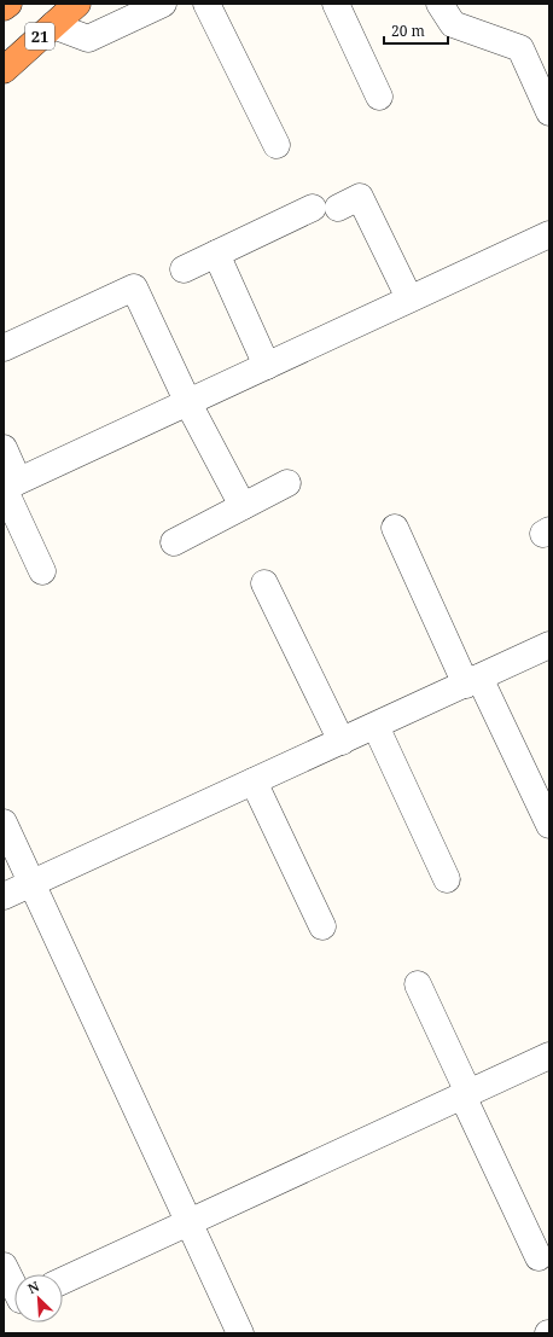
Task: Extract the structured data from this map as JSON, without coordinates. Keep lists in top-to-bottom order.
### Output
{
  "streets": {
    "highway": ["21"]
  },
  "scale_bar": "20 m",
  "north": "top left"
}
